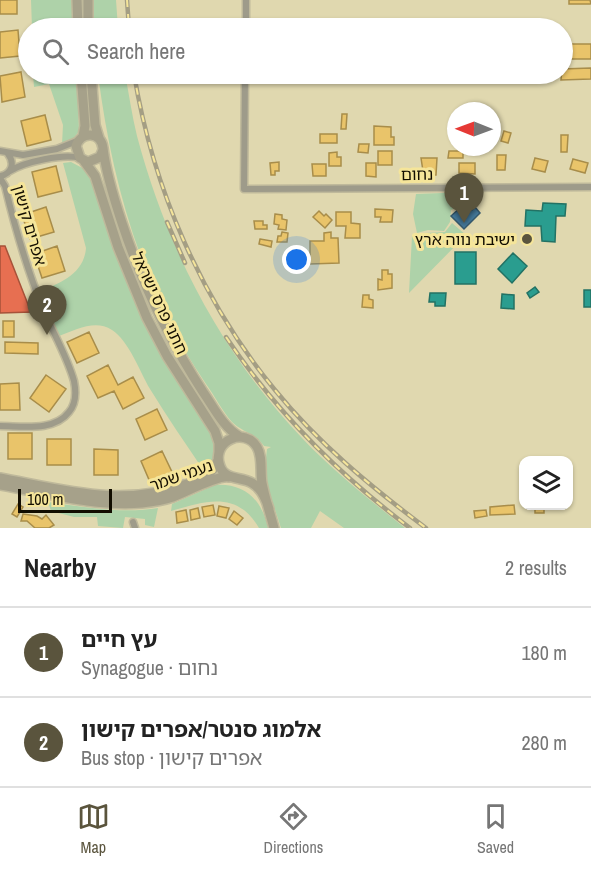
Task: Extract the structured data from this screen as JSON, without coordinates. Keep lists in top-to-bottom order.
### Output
{
  "streets": {
    "main road": ["חתני פרס ישראל", "נעמי שמר"],
    "street": ["נחום", "אפרים קישון"]
  },
  "crossings": [
    ["חתני פרס ישראל", "נעמי שמר"]
  ],
  "places": ["ישיבת נווה ארץ"],
  "scale_bar": "100 m",
  "north": "left",
  "page": {
    "search": "Search here",
    "pins": ["1", "2"],
    "scale": "100 m",
    "heading": ["Nearby", "2 results"],
    "list": [
      {
        "mark": "1",
        "name": "עץ חיים",
        "note": "Synagogue · נחום",
        "value": "180 m"
      },
      {
        "mark": "2",
        "name": "אלמוג סנטר/אפרים קישון",
        "note": "Bus stop · אפרים קישון",
        "value": "280 m"
      }
    ],
    "nav": ["Map", "Directions", "Saved"]
  }
}
